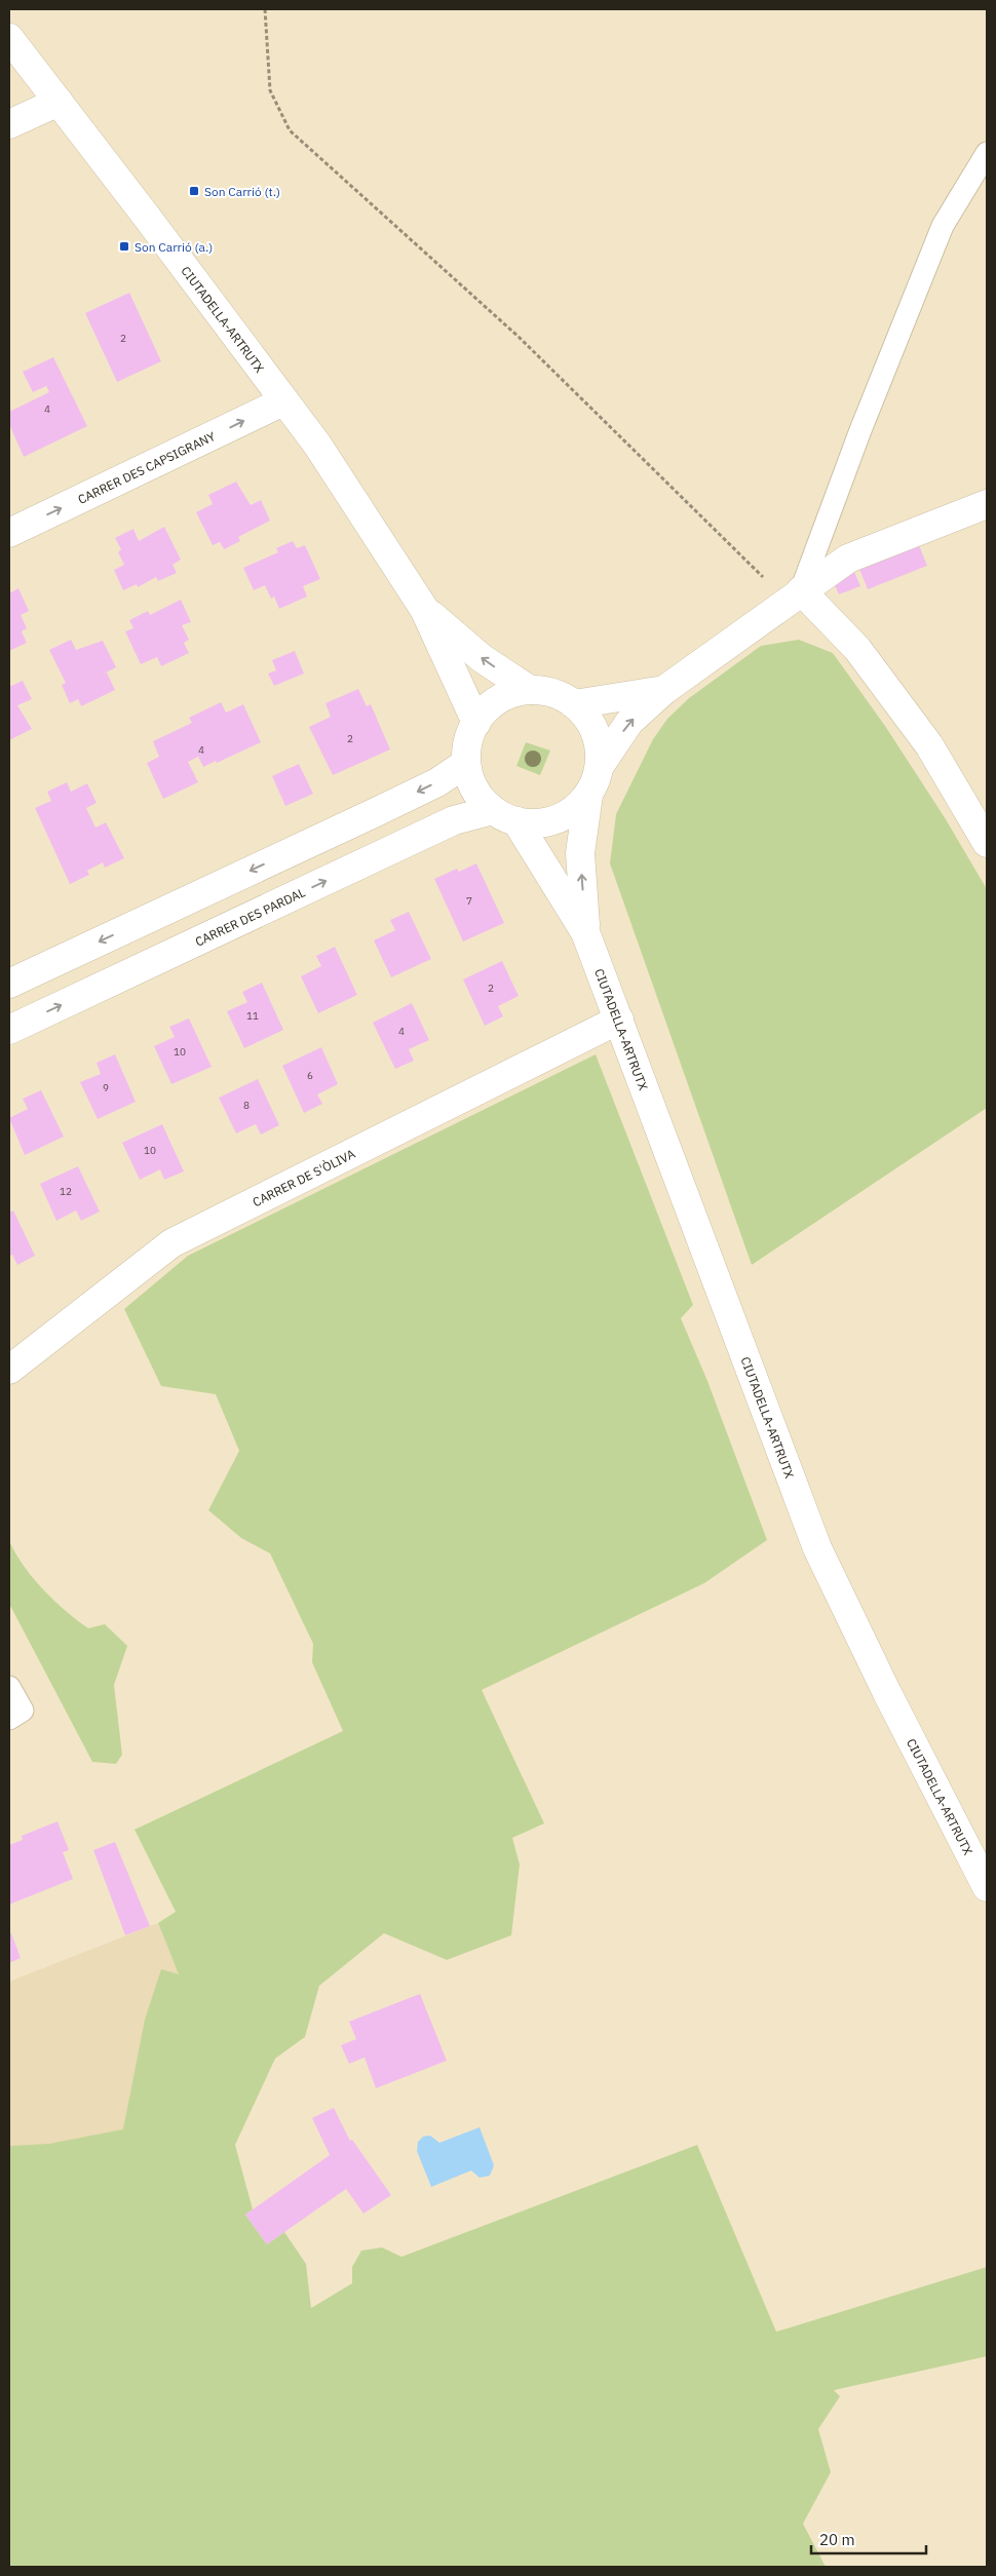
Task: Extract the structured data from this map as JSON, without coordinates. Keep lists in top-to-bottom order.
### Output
{
  "streets": {
    "street": [
      "CIUTADELLA-ARTRUTX",
      "CARRER DES CAPSIGRANY",
      "CARRER DES PARDAL",
      "CARRER DE S'ÒLIVA"
    ]
  },
  "crossings": [
    ["CIUTADELLA-ARTRUTX", "CARRER DES CAPSIGRANY"],
    ["CIUTADELLA-ARTRUTX", "CARRER DES PARDAL"],
    ["CIUTADELLA-ARTRUTX", "CARRER DE S'ÒLIVA"]
  ],
  "one_way": ["CARRER DES CAPSIGRANY"],
  "places": {
    "transit": ["Son Carrió (t.)", "Son Carrió (a.)"]
  },
  "house_numbers": [
    "2",
    "4",
    "2",
    "4",
    "7",
    "2",
    "11",
    "4",
    "10",
    "6",
    "9",
    "8",
    "10",
    "12"
  ],
  "scale_bar": "20 m"
}
